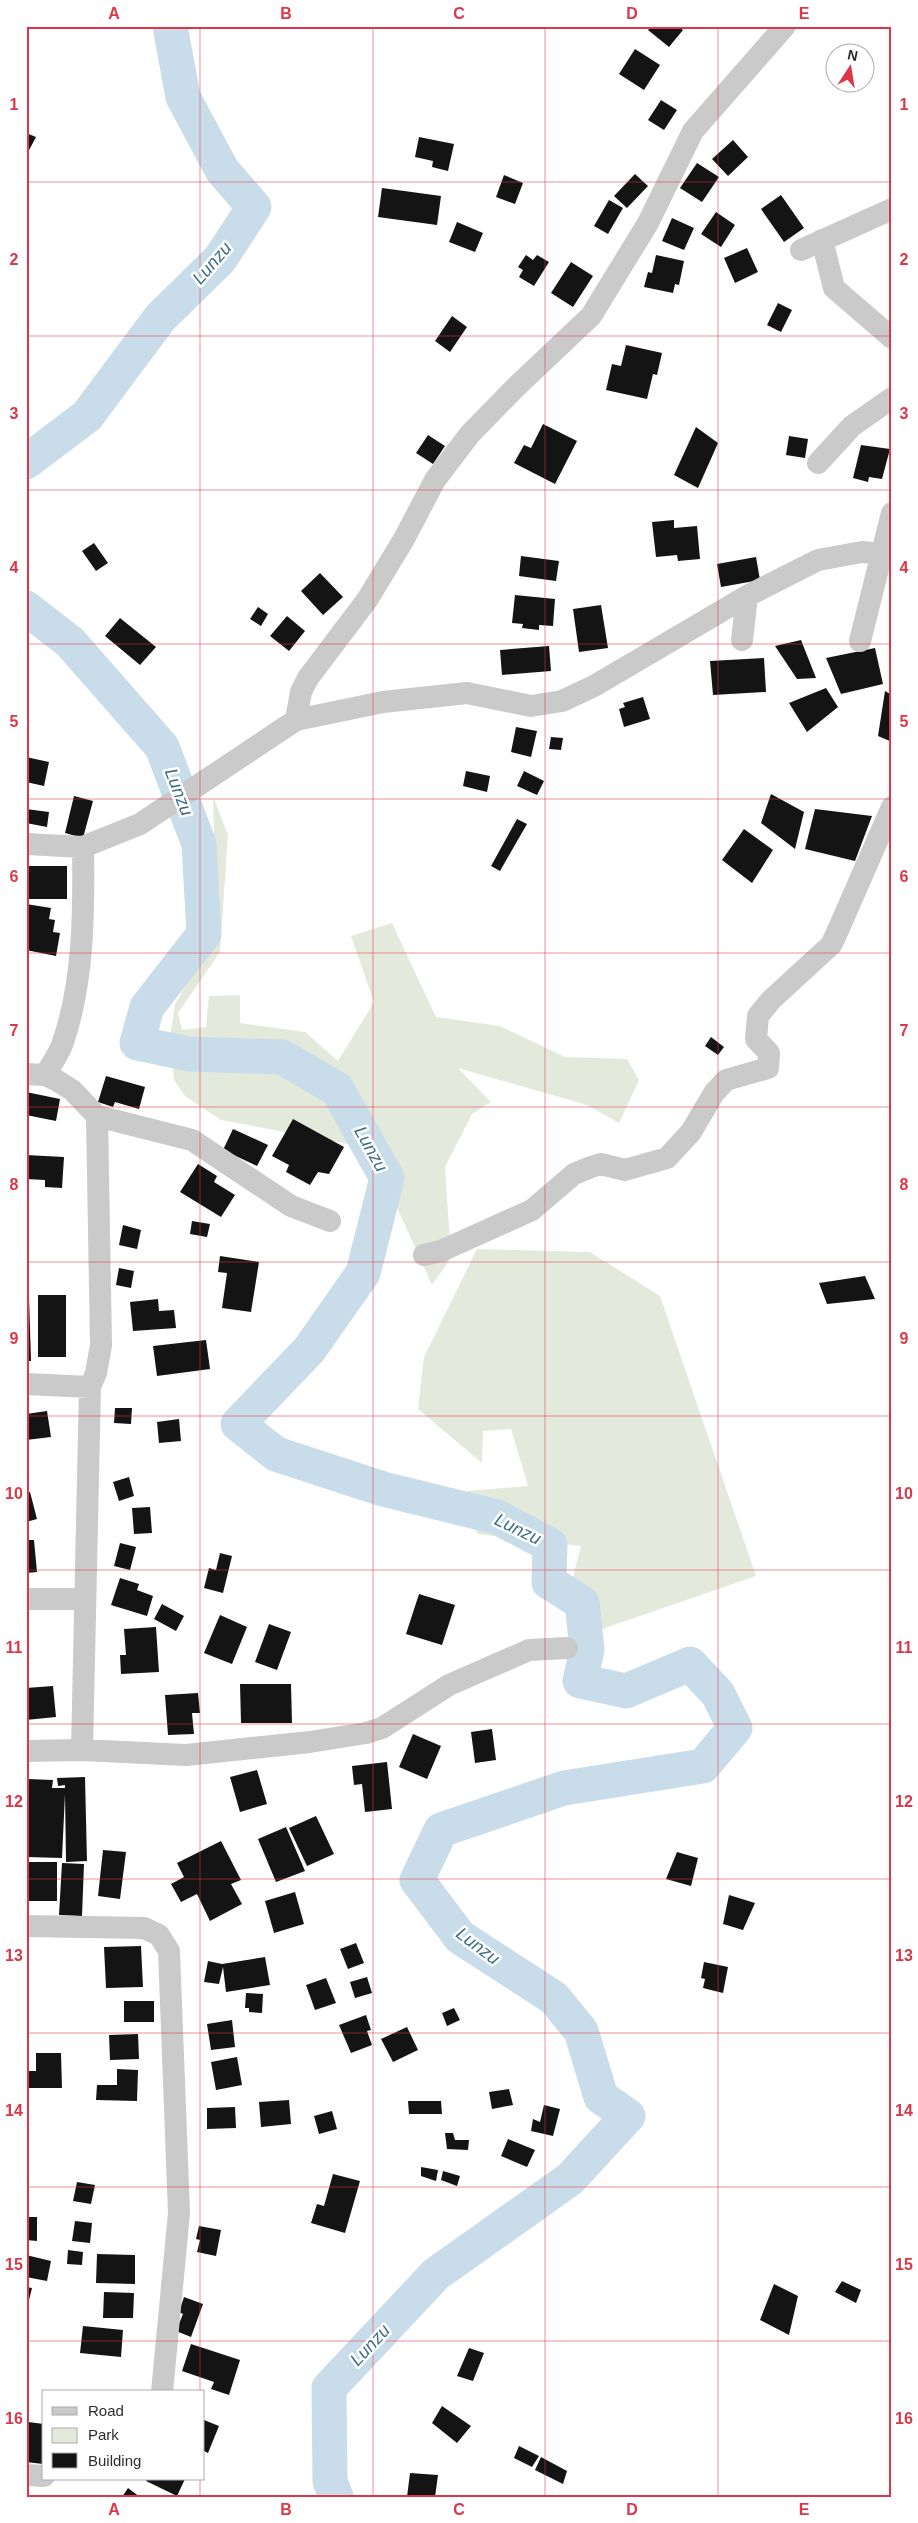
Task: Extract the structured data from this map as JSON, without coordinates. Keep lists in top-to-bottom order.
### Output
{
  "water": ["Lunzu"],
  "legend": ["Road", "Park", "Building"],
  "north": "top",
  "grid": {
    "columns": [
      "A",
      "B",
      "C",
      "D",
      "E"
    ],
    "rows": [
      "1",
      "2",
      "3",
      "4",
      "5",
      "6",
      "7",
      "8",
      "9",
      "10",
      "11",
      "12",
      "13",
      "14",
      "15",
      "16"
    ]
  }
}
